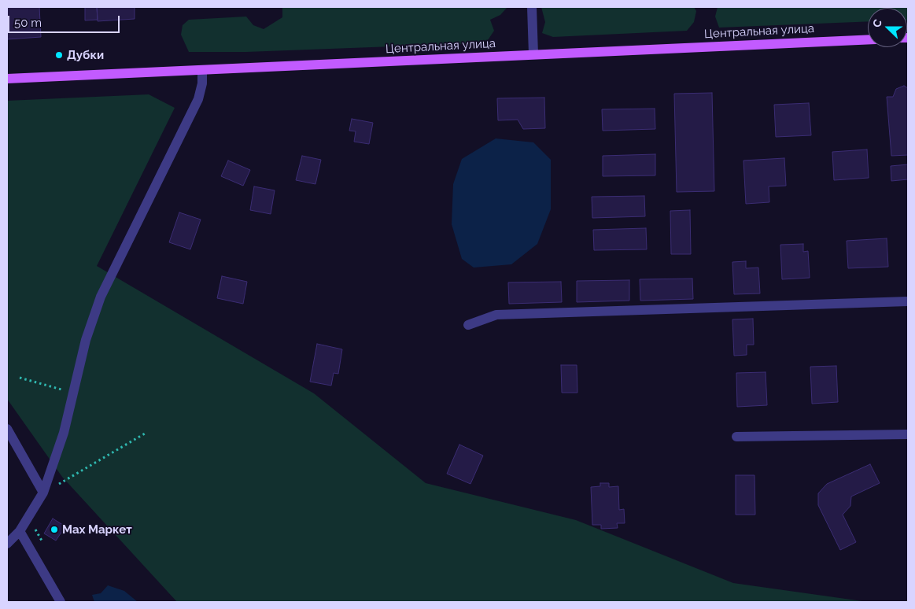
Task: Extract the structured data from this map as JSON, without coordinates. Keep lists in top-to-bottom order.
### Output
{
  "streets": {
    "main road": ["Центральная улица"]
  },
  "places": ["Дубки", "Мах Маркет"],
  "scale_bar": "50 m",
  "north": "left"
}
